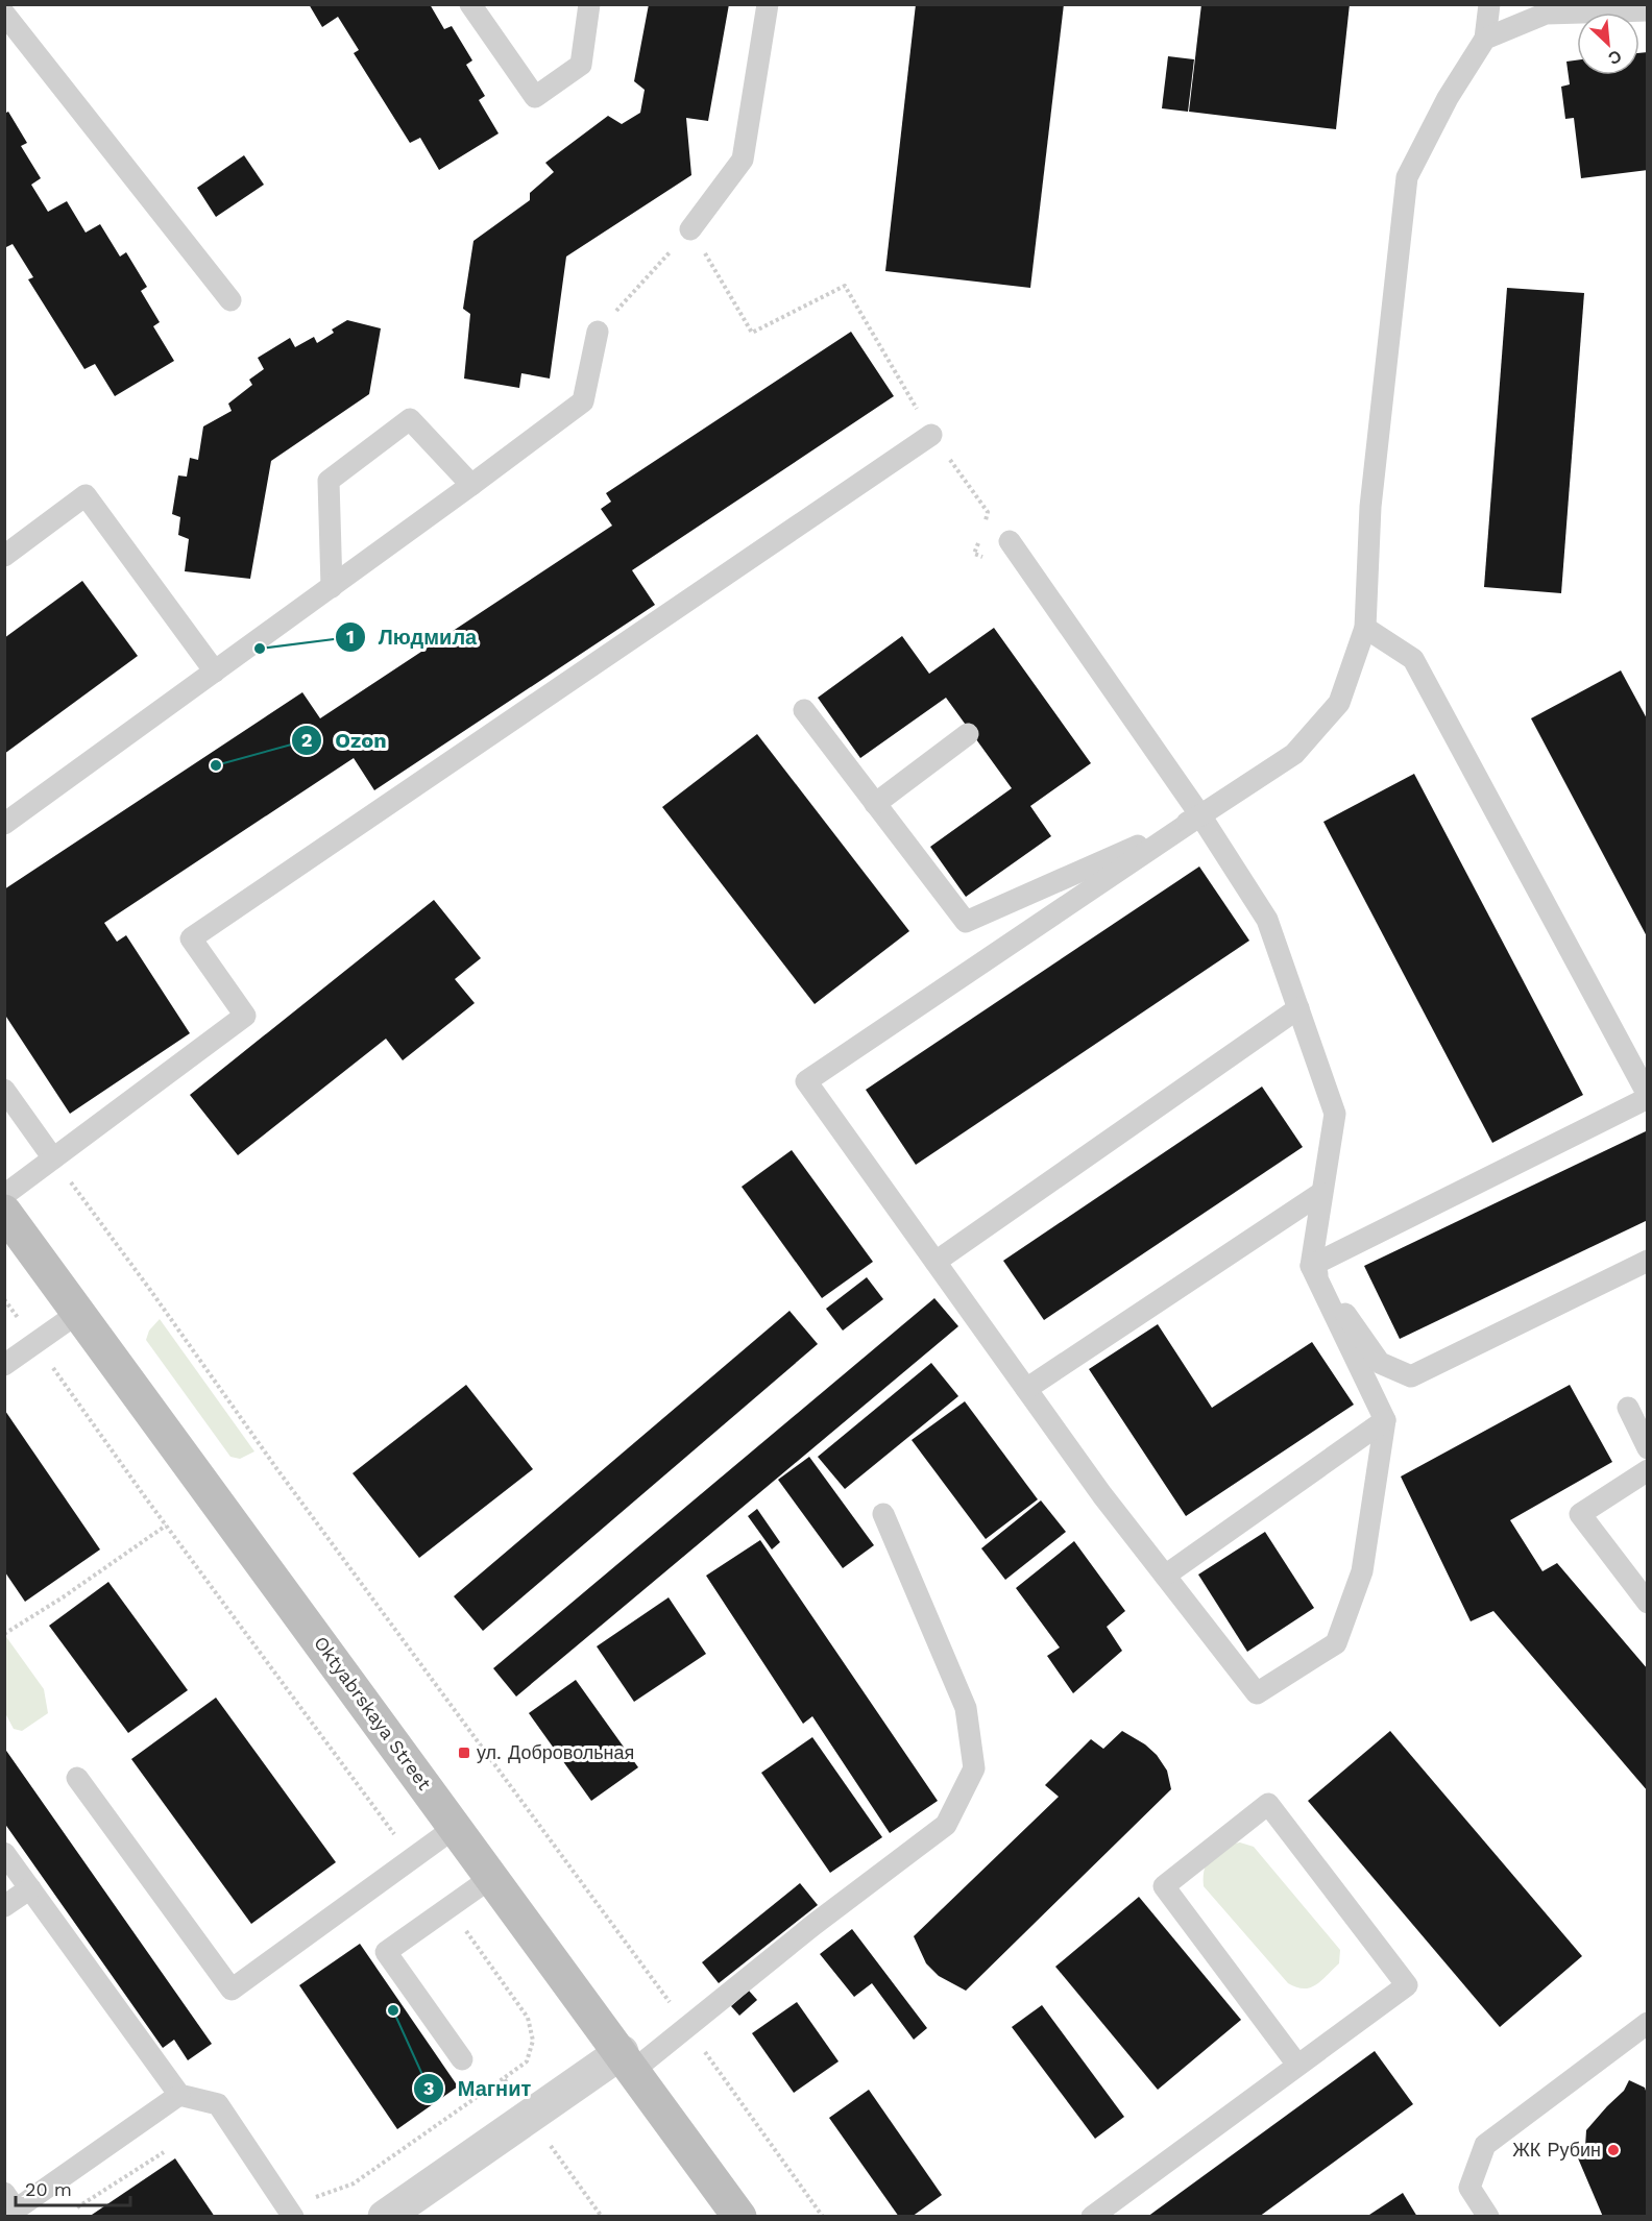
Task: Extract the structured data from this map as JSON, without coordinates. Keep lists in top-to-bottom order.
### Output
{
  "streets": {
    "main road": ["Oktyabrskaya Street"]
  },
  "places": {
    "other": [
      "Людмила",
      "Ozon",
      "Магнит",
      "ЖК Рубин"
    ],
    "transit": ["ул. Добровольная"]
  },
  "scale_bar": "20 m",
  "north": "bottom right"
}
